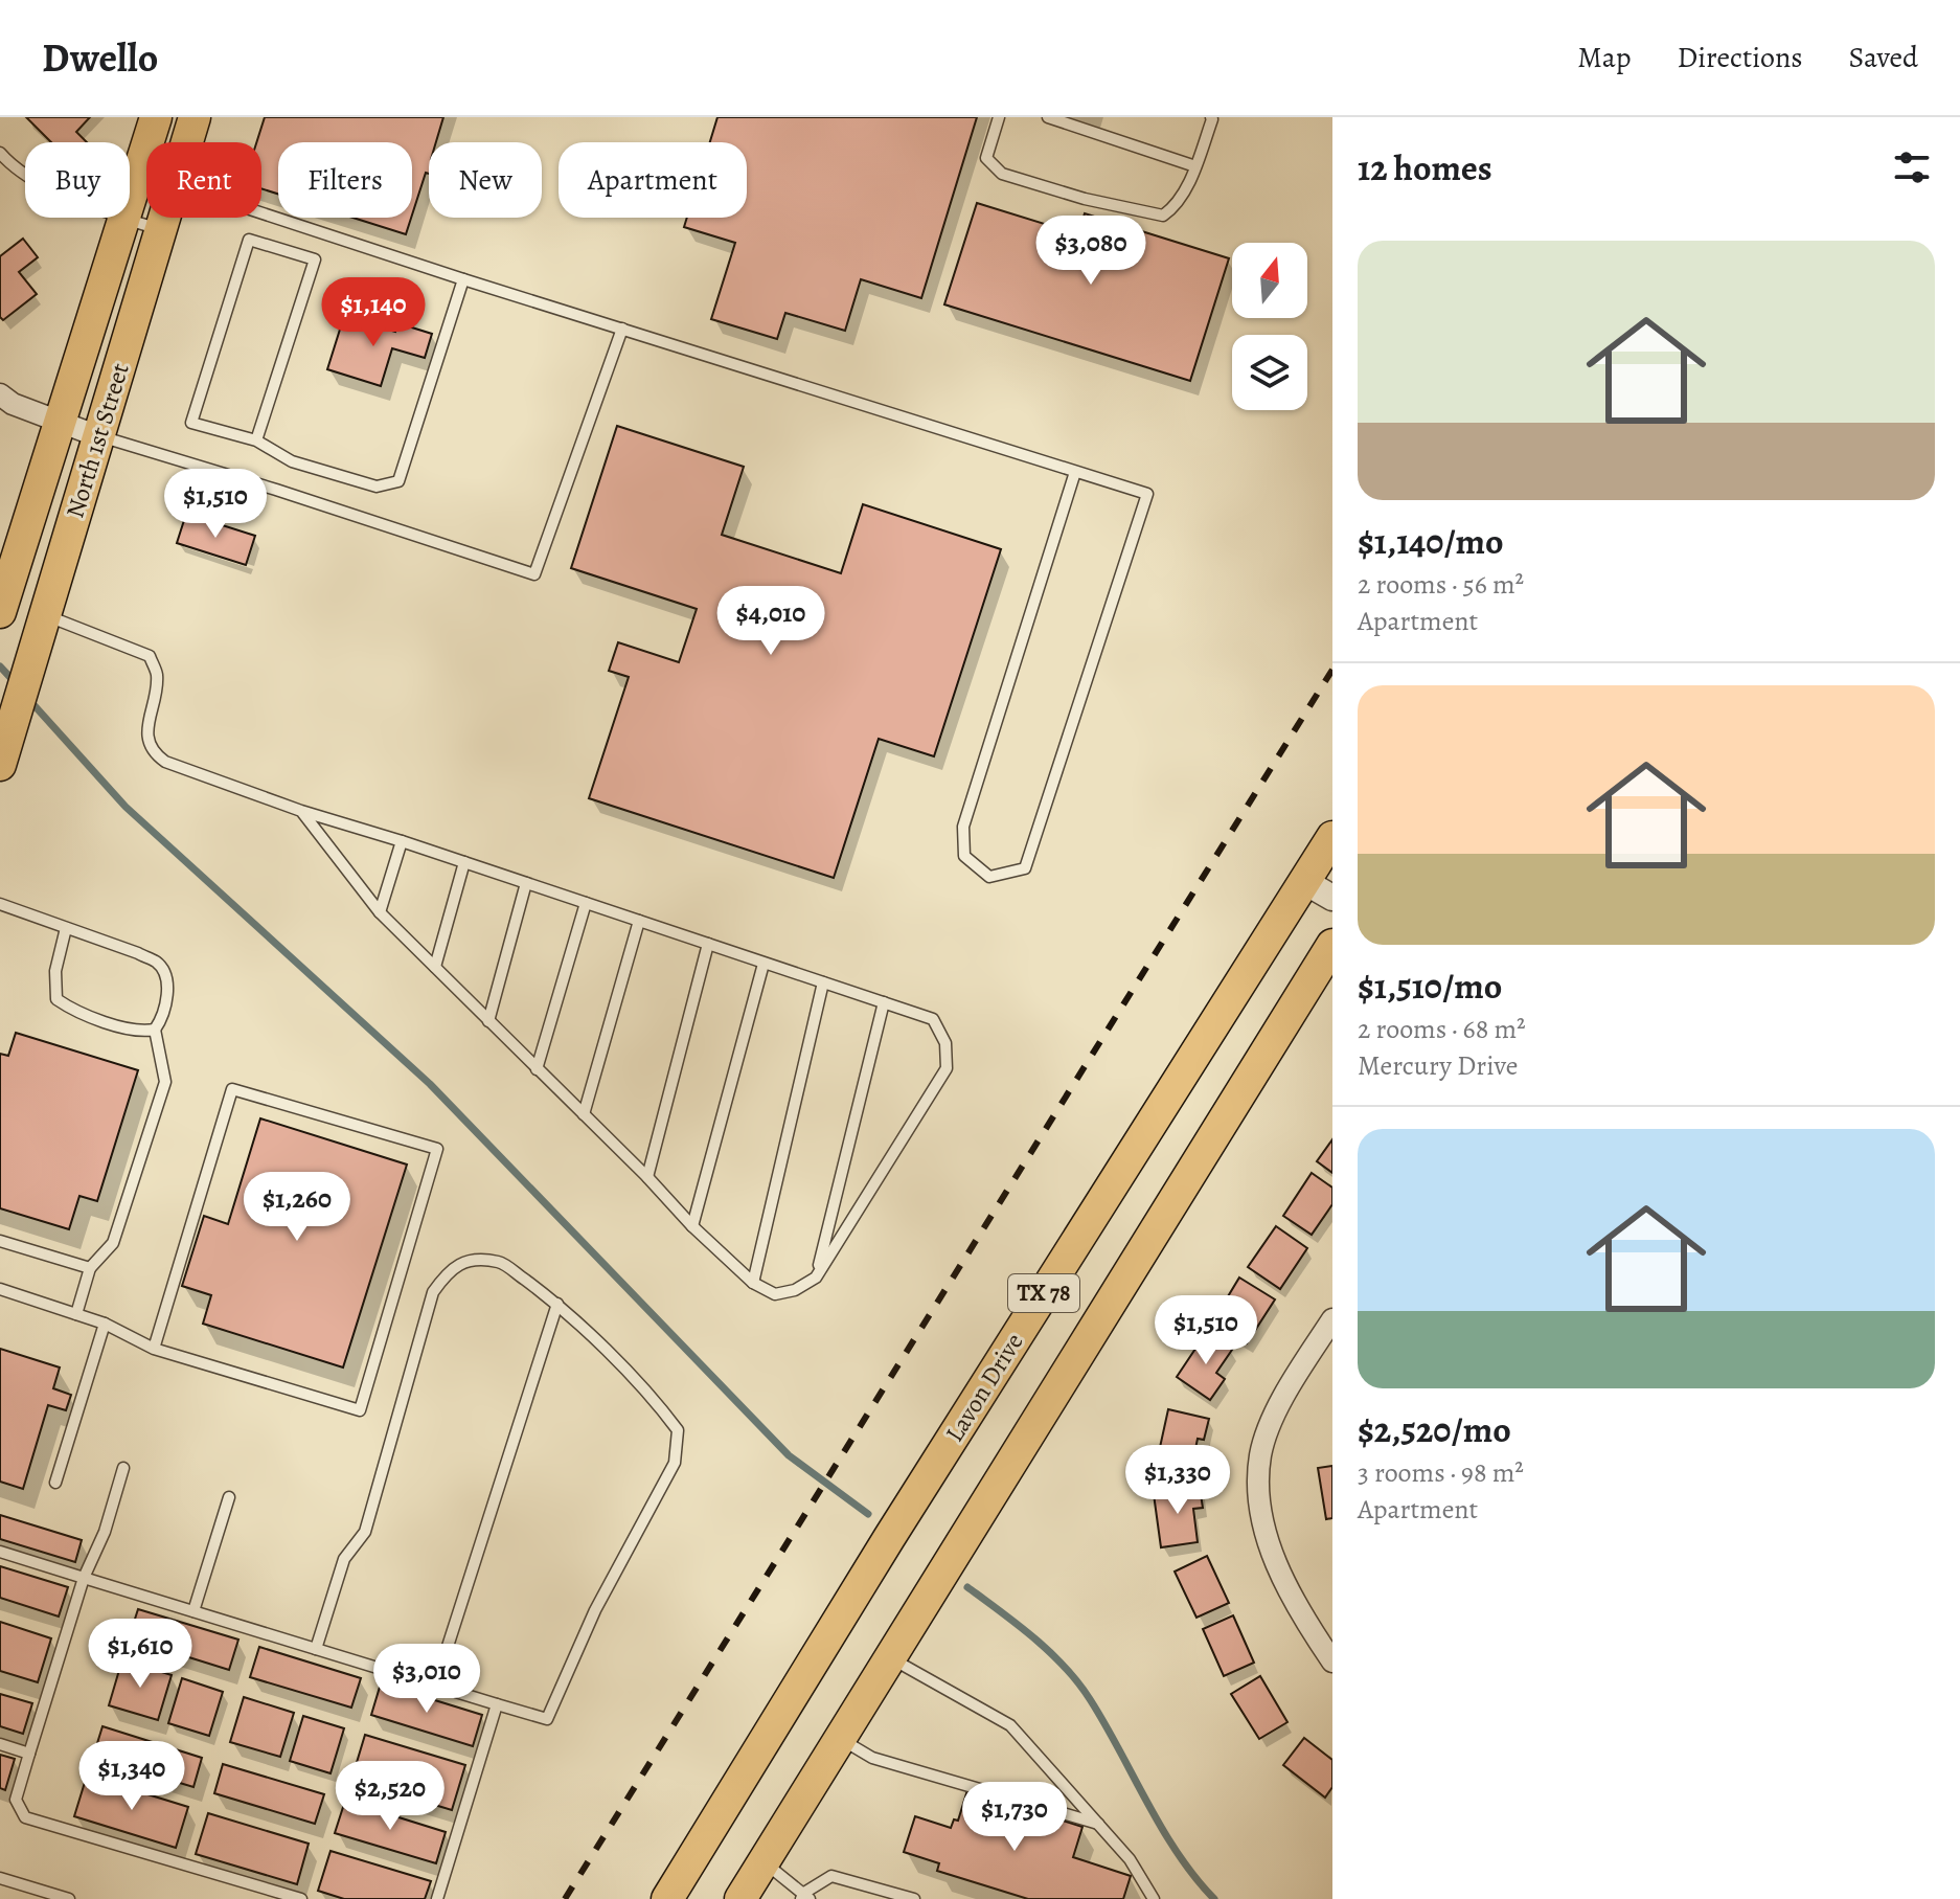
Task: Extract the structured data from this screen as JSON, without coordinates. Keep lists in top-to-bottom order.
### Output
{
  "streets": {
    "main road": ["North 1st Street", "TX 78", "Lavon Drive"]
  },
  "north": "top",
  "page": {
    "header": "Dwello",
    "nav": ["Map", "Directions", "Saved"],
    "heading": "12 homes",
    "chip": [
      "Buy",
      "Rent",
      "Filters",
      "New",
      "Apartment"
    ],
    "price": [
      "$3,080",
      "$1,140",
      "$1,510",
      "$4,010",
      "$1,260",
      "$1,510",
      "$1,330",
      "$1,610",
      "$3,010",
      "$1,340",
      "$2,520",
      "$1,730"
    ],
    "list": [
      {
        "name": "$1,140/mo",
        "note": "2 rooms · 56 m² · Apartment"
      },
      {
        "name": "$1,510/mo",
        "note": "2 rooms · 68 m² · Mercury Drive"
      },
      {
        "name": "$2,520/mo",
        "note": "3 rooms · 98 m² · Apartment"
      }
    ]
  }
}
